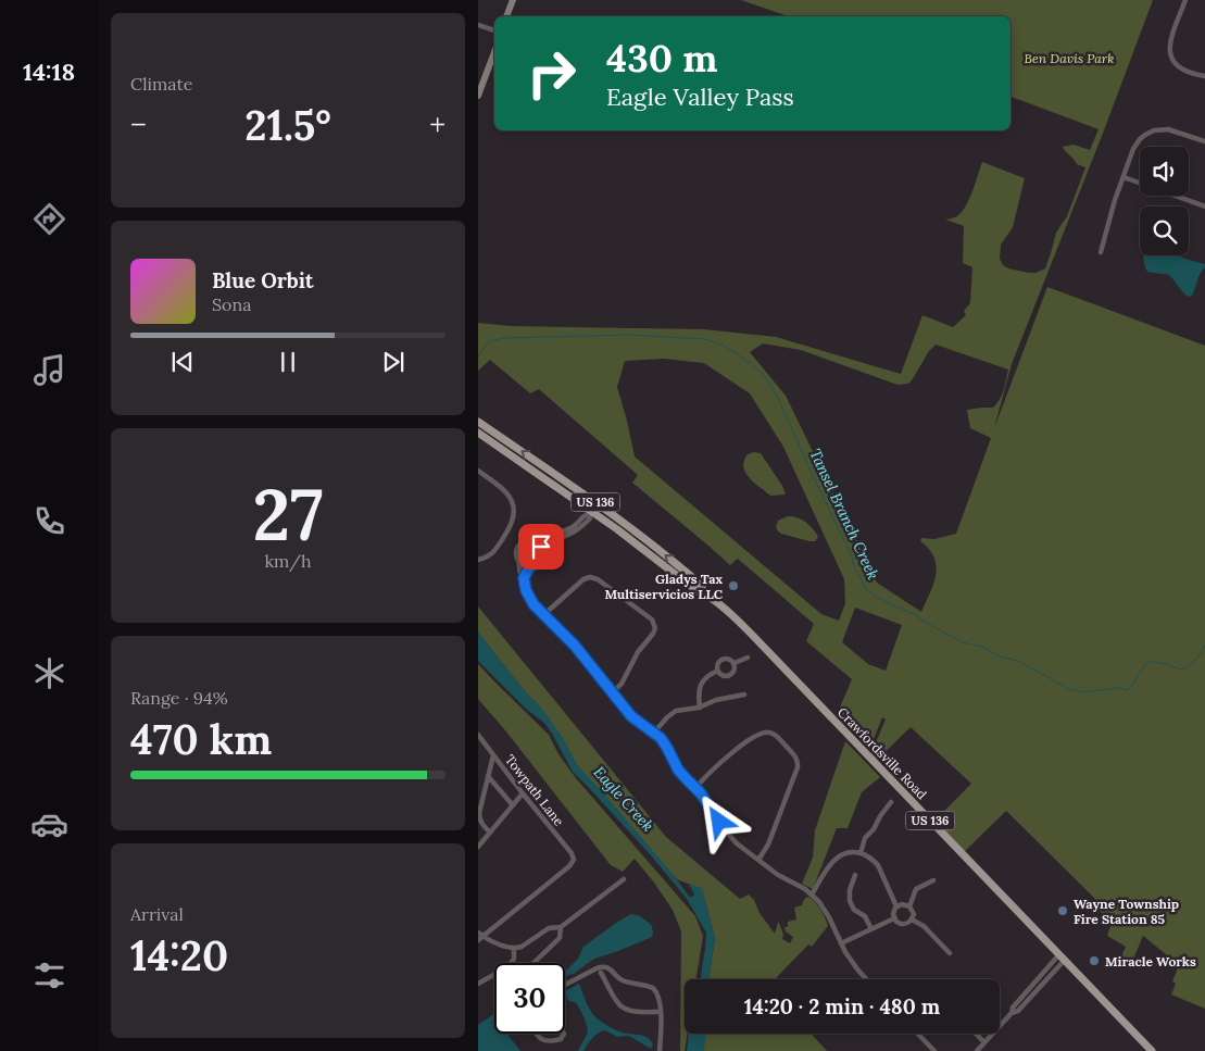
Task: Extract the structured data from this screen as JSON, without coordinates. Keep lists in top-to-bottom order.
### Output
{
  "streets": {
    "main road": ["US 136", "Crawfordsville Road"],
    "street": ["Towpath Lane"]
  },
  "water": ["Tansel Branch Creek", "Eagle Creek"],
  "parks": ["Ben Davis Park"],
  "places": ["Gladys Tax Multiservicios LLC", "Wayne Township Fire Station 85", "Miracle Works"],
  "page": {
    "tabs": "14:18",
    "tile": [
      "Climate",
      ["27", "km/h"],
      ["Range · 94%", "470 km"],
      ["Arrival", "14:20"]
    ],
    "turn": ["430 m", "Eagle Valley Pass"],
    "heat": ["−", "21.5°", "+"],
    "song": ["Blue Orbit", "Sona"],
    "limit": "30",
    "trip": "14:20 · 2 min · 480 m"
  }
}
